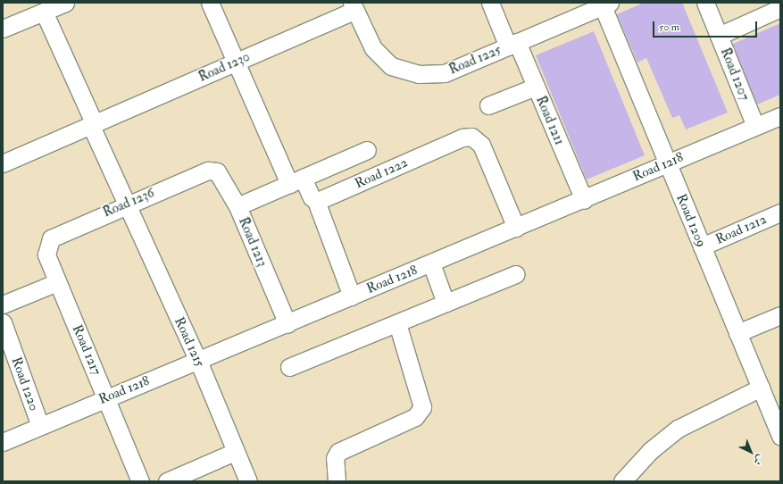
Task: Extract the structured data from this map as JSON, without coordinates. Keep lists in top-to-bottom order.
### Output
{
  "streets": {
    "street": [
      "Road 1225",
      "Road 1230",
      "Road 1207",
      "Road 1211",
      "Road 1218",
      "Road 1222",
      "Road 1236",
      "Road 1209",
      "Road 1212",
      "Road 1213",
      "Road 1215",
      "Road 1217",
      "Road 1220"
    ]
  },
  "crossings": [
    ["Road 1225", "Road 1230"],
    ["Road 1225", "Road 1211"],
    ["Road 1225", "Road 1209"],
    ["Road 1230", "Road 1215"],
    ["Road 1207", "Road 1218"],
    ["Road 1211", "Road 1218"],
    ["Road 1218", "Road 1222"],
    ["Road 1218", "Road 1209"],
    ["Road 1218", "Road 1213"],
    ["Road 1218", "Road 1215"],
    ["Road 1218", "Road 1217"],
    ["Road 1218", "Road 1220"],
    ["Road 1222", "Road 1213"],
    ["Road 1236", "Road 1213"],
    ["Road 1236", "Road 1215"],
    ["Road 1236", "Road 1217"],
    ["Road 1209", "Road 1212"]
  ],
  "scale_bar": "50 m",
  "north": "bottom right"
}
